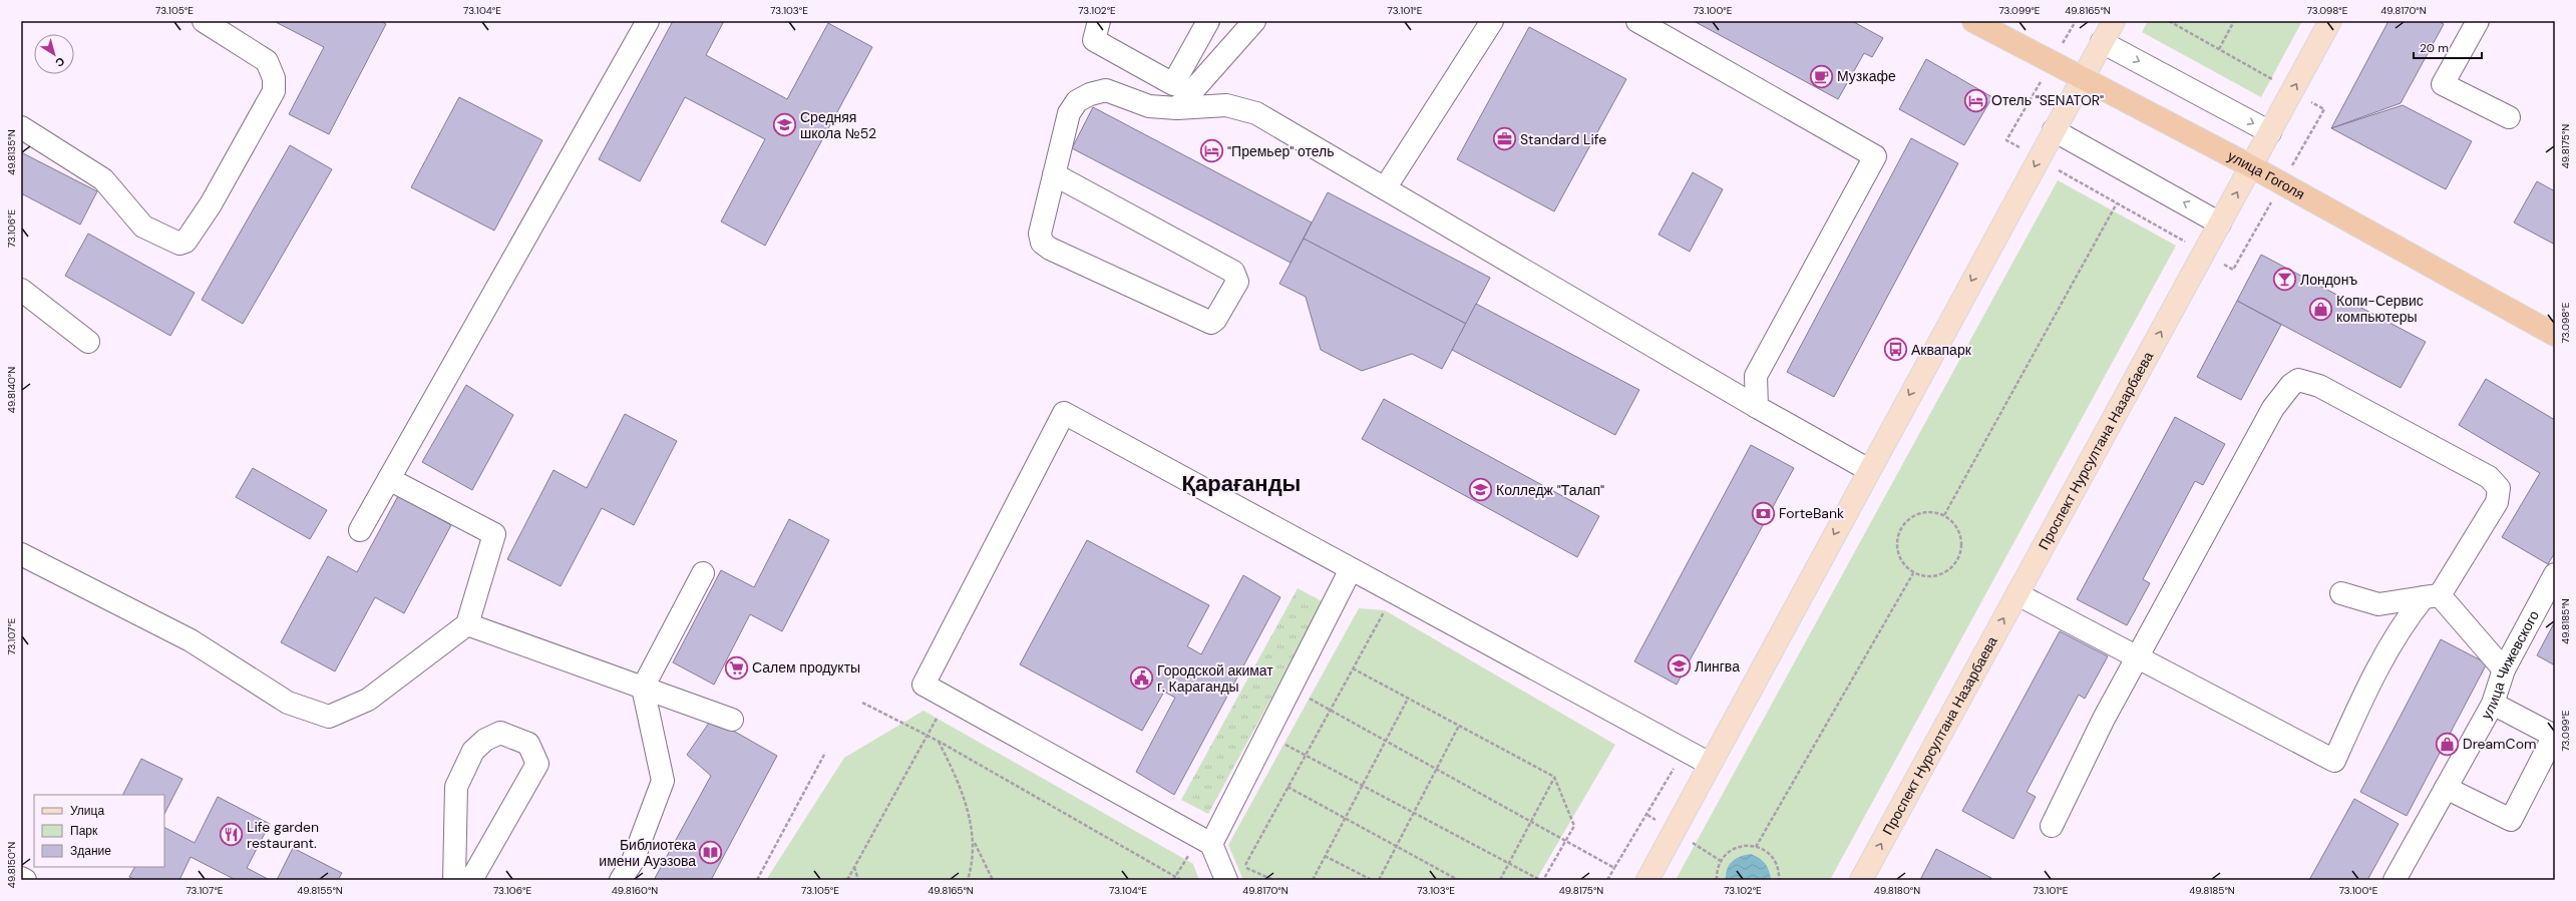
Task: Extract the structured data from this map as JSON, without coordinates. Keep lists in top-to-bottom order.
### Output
{
  "streets": {
    "highway": ["улица Гоголя"],
    "main road": ["Проспект Нурсултана Назарбаева"],
    "street": ["улица Чижевского"]
  },
  "crossings": [
    ["улица Гоголя", "Проспект Нурсултана Назарбаева"]
  ],
  "districts": ["Қарағанды"],
  "places": {
    "cafe": ["Музкафе"],
    "hotel": ["Отель \"SENATOR\"", "\"Премьер\" отель"],
    "school or university": ["Средняя школа №52", "Колледж \"Талап\"", "Лингва"],
    "office": ["Standard Life"],
    "bar": ["Лондонъ"],
    "shop": ["Копи-Сервис компьютеры", "DreamCom"],
    "bus stop": ["Аквапарк"],
    "bank": ["ForteBank"],
    "supermarket": ["Салем продукты"],
    "public building": ["Городской акимат г. Караганды"],
    "restaurant": ["Life garden restaurant."],
    "library": ["Библиотека имени Ауэзова"]
  },
  "legend": ["Улица", "Парк", "Здание"],
  "scale_bar": "20 m",
  "north": "bottom right",
  "coordinates": [
    "73.105°E",
    "73.104°E",
    "73.103°E",
    "73.102°E",
    "73.101°E",
    "73.100°E",
    "73.099°E",
    "49.8165°N",
    "73.098°E",
    "49.8170°N",
    "49.8175°N",
    "49.8135°N",
    "73.106°E",
    "49.8140°N",
    "49.8185°N",
    "73.107°E",
    "49.8150°N",
    "49.8155°N",
    "49.8160°N",
    "49.8180°N"
  ]
}
